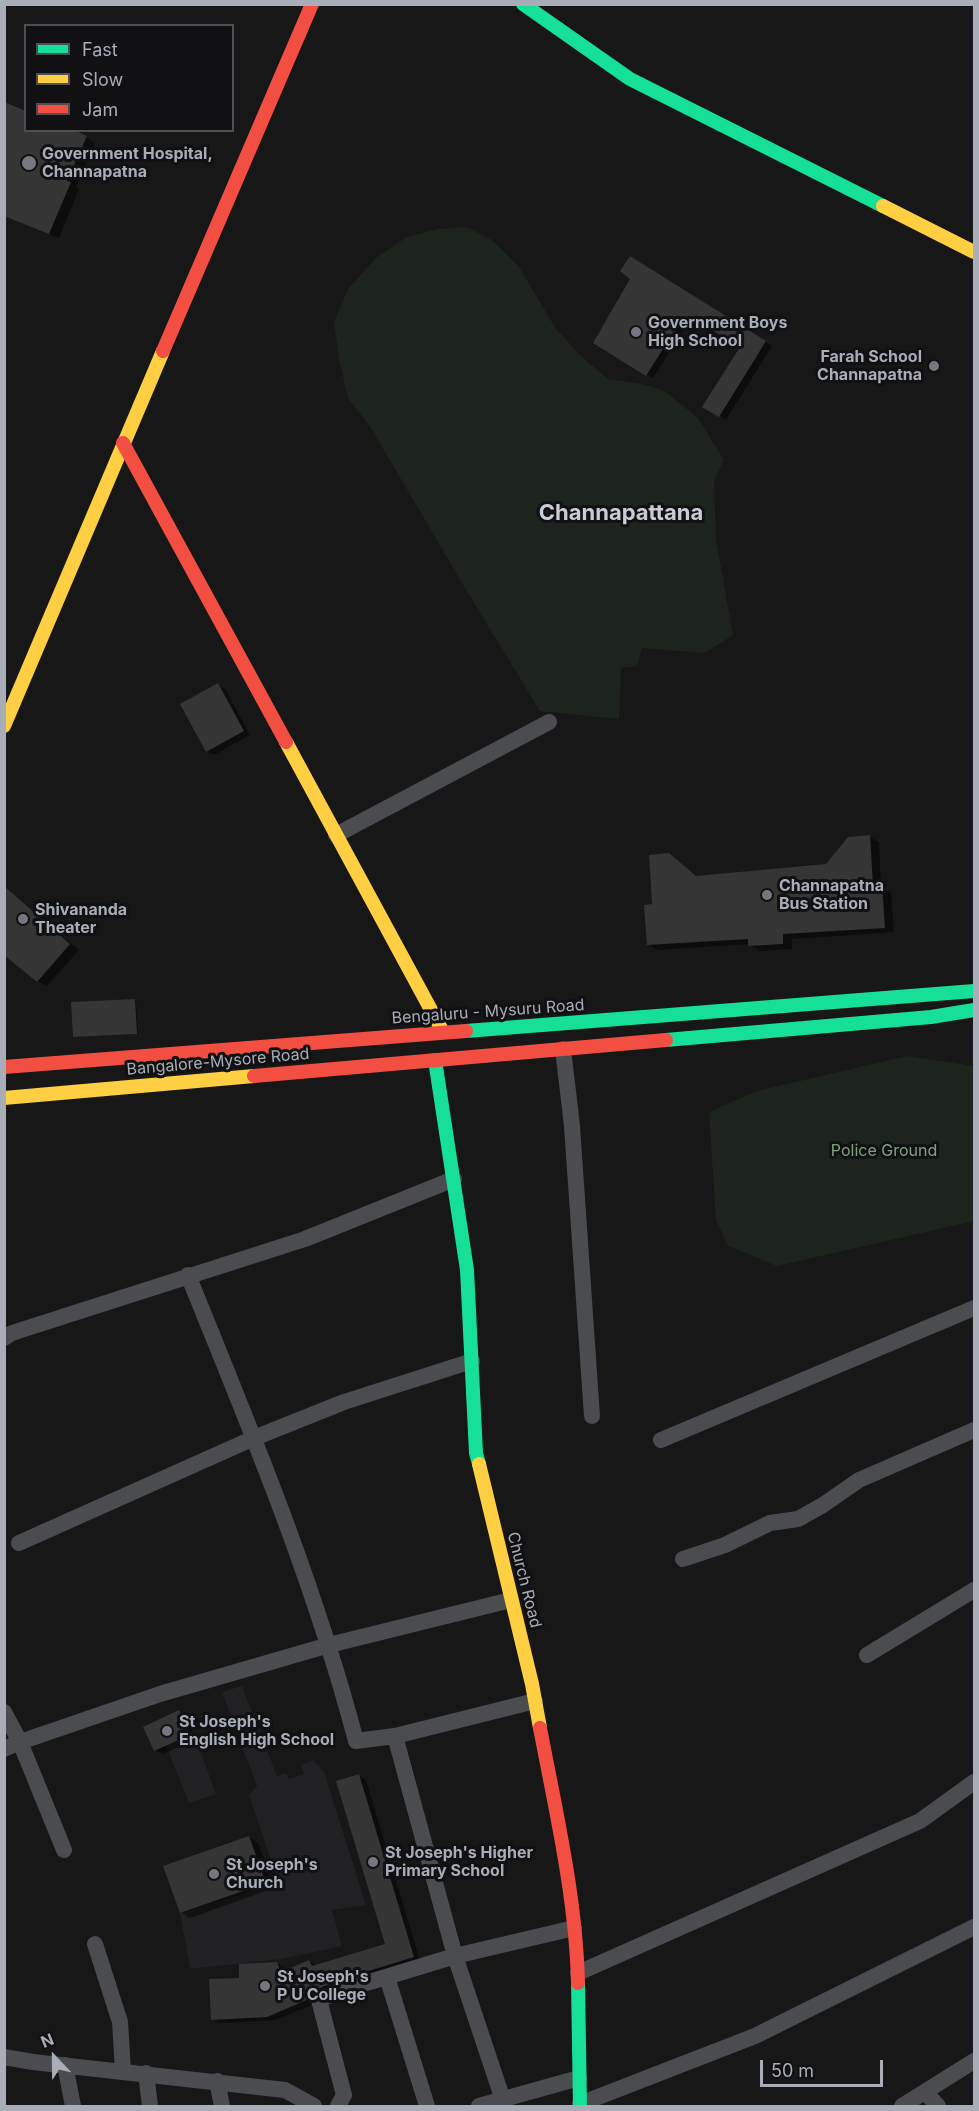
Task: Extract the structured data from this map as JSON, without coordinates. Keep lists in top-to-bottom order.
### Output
{
  "streets": {
    "main road": ["Bengaluru - Mysuru Road", "Bangalore-Mysore Road", "Church Road"]
  },
  "crossings": [
    ["Bangalore-Mysore Road", "Church Road"]
  ],
  "districts": ["Channapattana"],
  "parks": ["Police Ground"],
  "places": [
    "Government Hospital, Channapatna",
    "Government Boys High School",
    "Farah School Channapatna",
    "Channapatna Bus Station",
    "Shivananda Theater",
    "St Joseph's English High School",
    "St Joseph's Higher Primary School",
    "St Joseph's Church",
    "St Joseph's P U College"
  ],
  "legend": ["Fast", "Slow", "Jam"],
  "scale_bar": "50 m",
  "north": "top"
}
